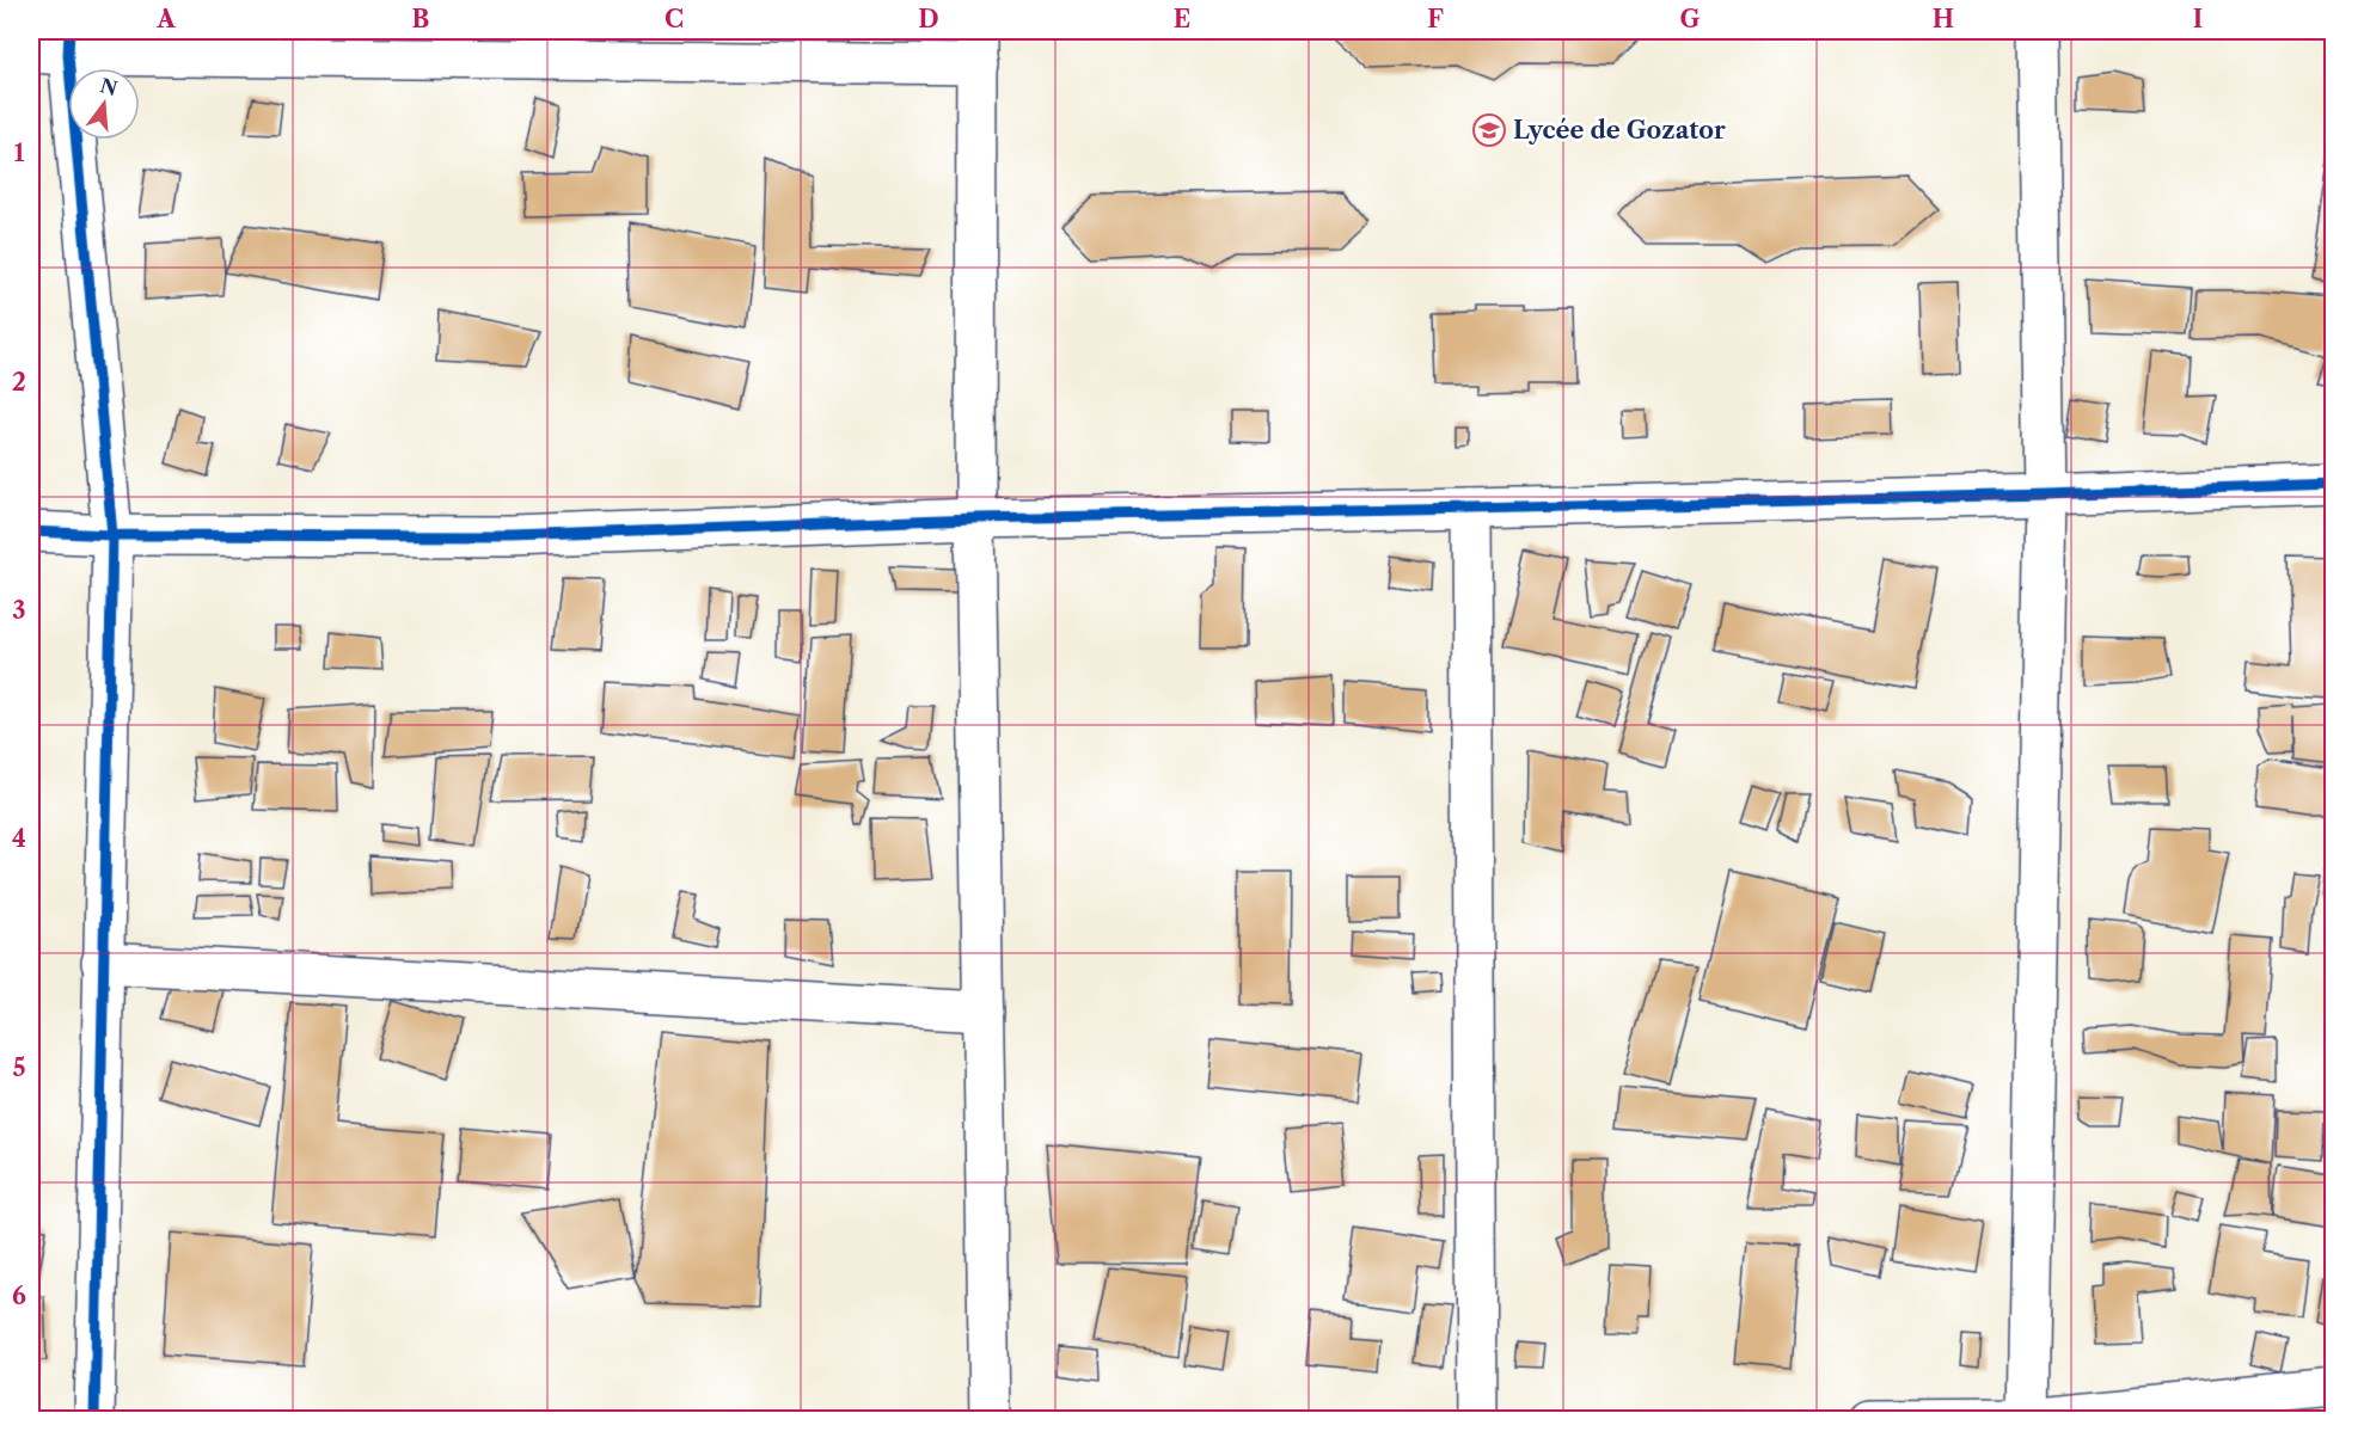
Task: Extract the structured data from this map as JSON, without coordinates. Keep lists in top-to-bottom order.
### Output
{
  "places": {
    "school or university": ["Lycée de Gozator"]
  },
  "north": "top",
  "grid": {
    "columns": [
      "A",
      "B",
      "C",
      "D",
      "E",
      "F",
      "G",
      "H",
      "I"
    ],
    "rows": [
      "1",
      "2",
      "3",
      "4",
      "5",
      "6"
    ]
  }
}
